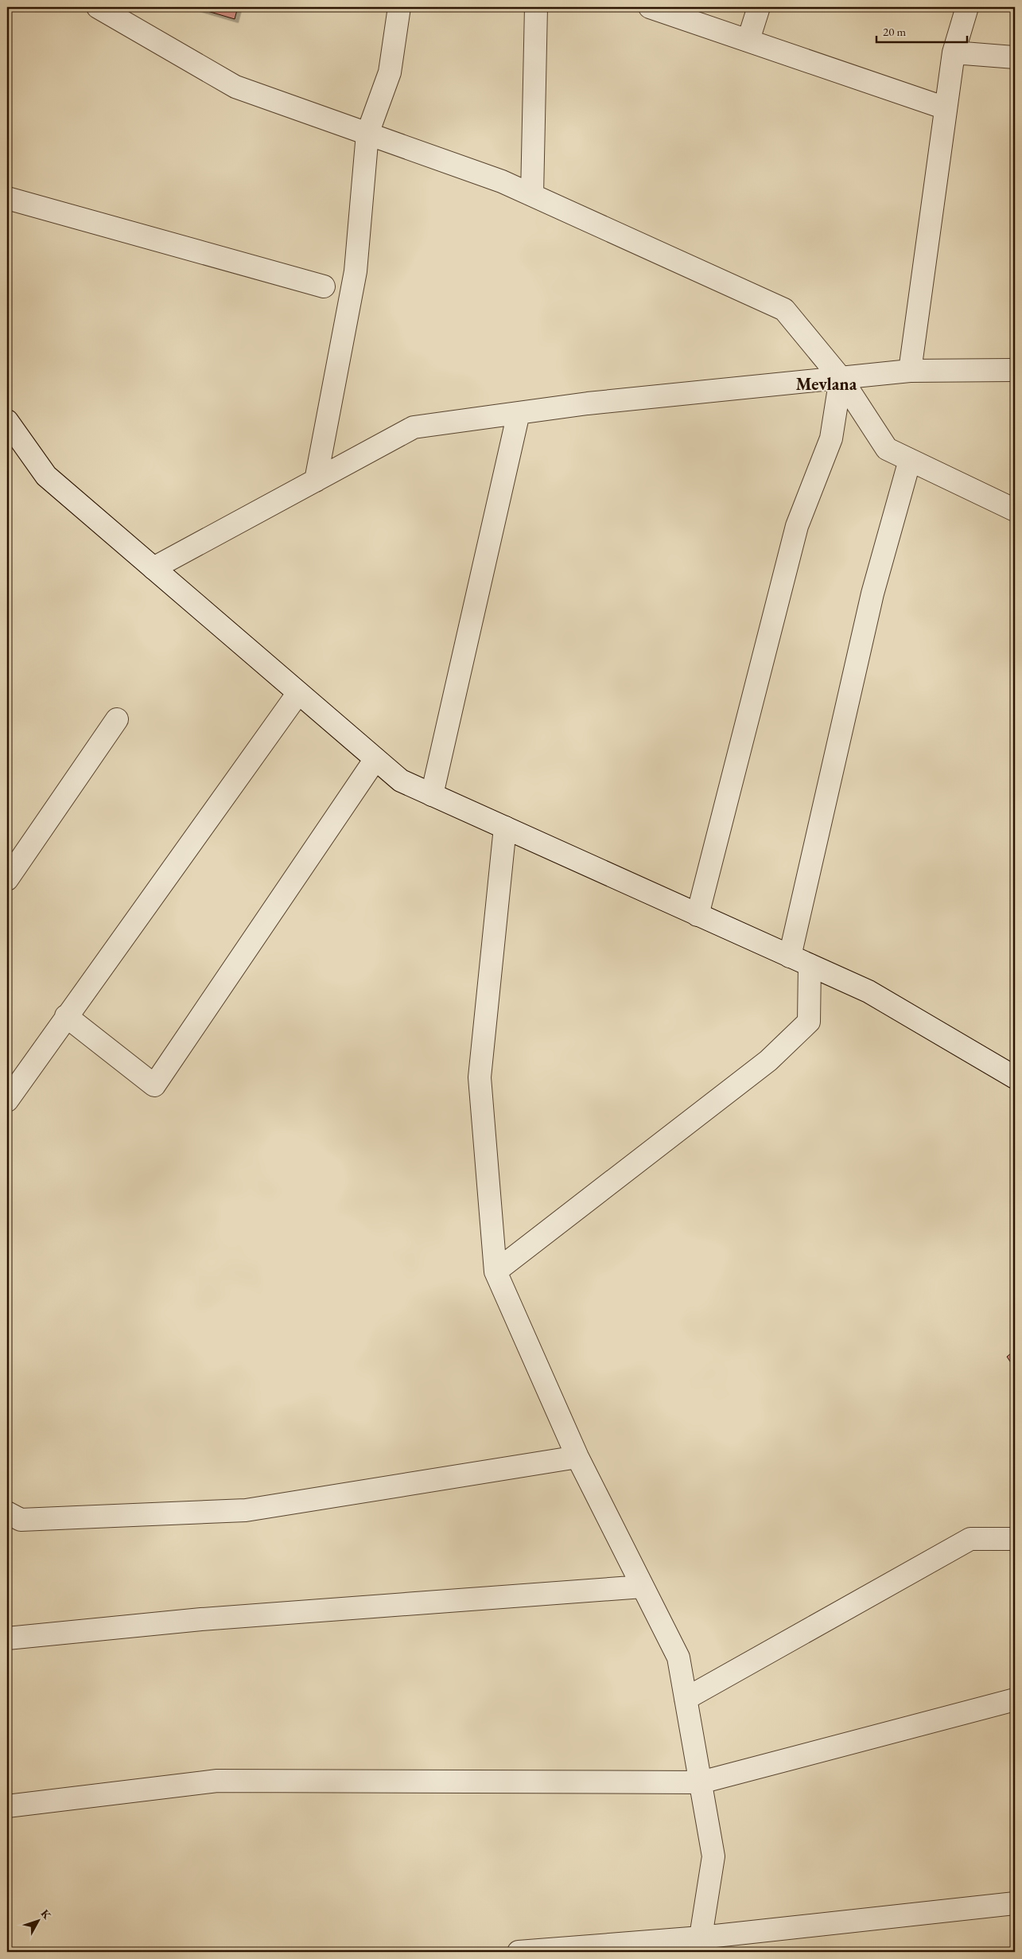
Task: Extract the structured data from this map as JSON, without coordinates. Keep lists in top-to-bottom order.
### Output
{
  "districts": ["Mevlana"],
  "scale_bar": "20 m",
  "north": "top right"
}
